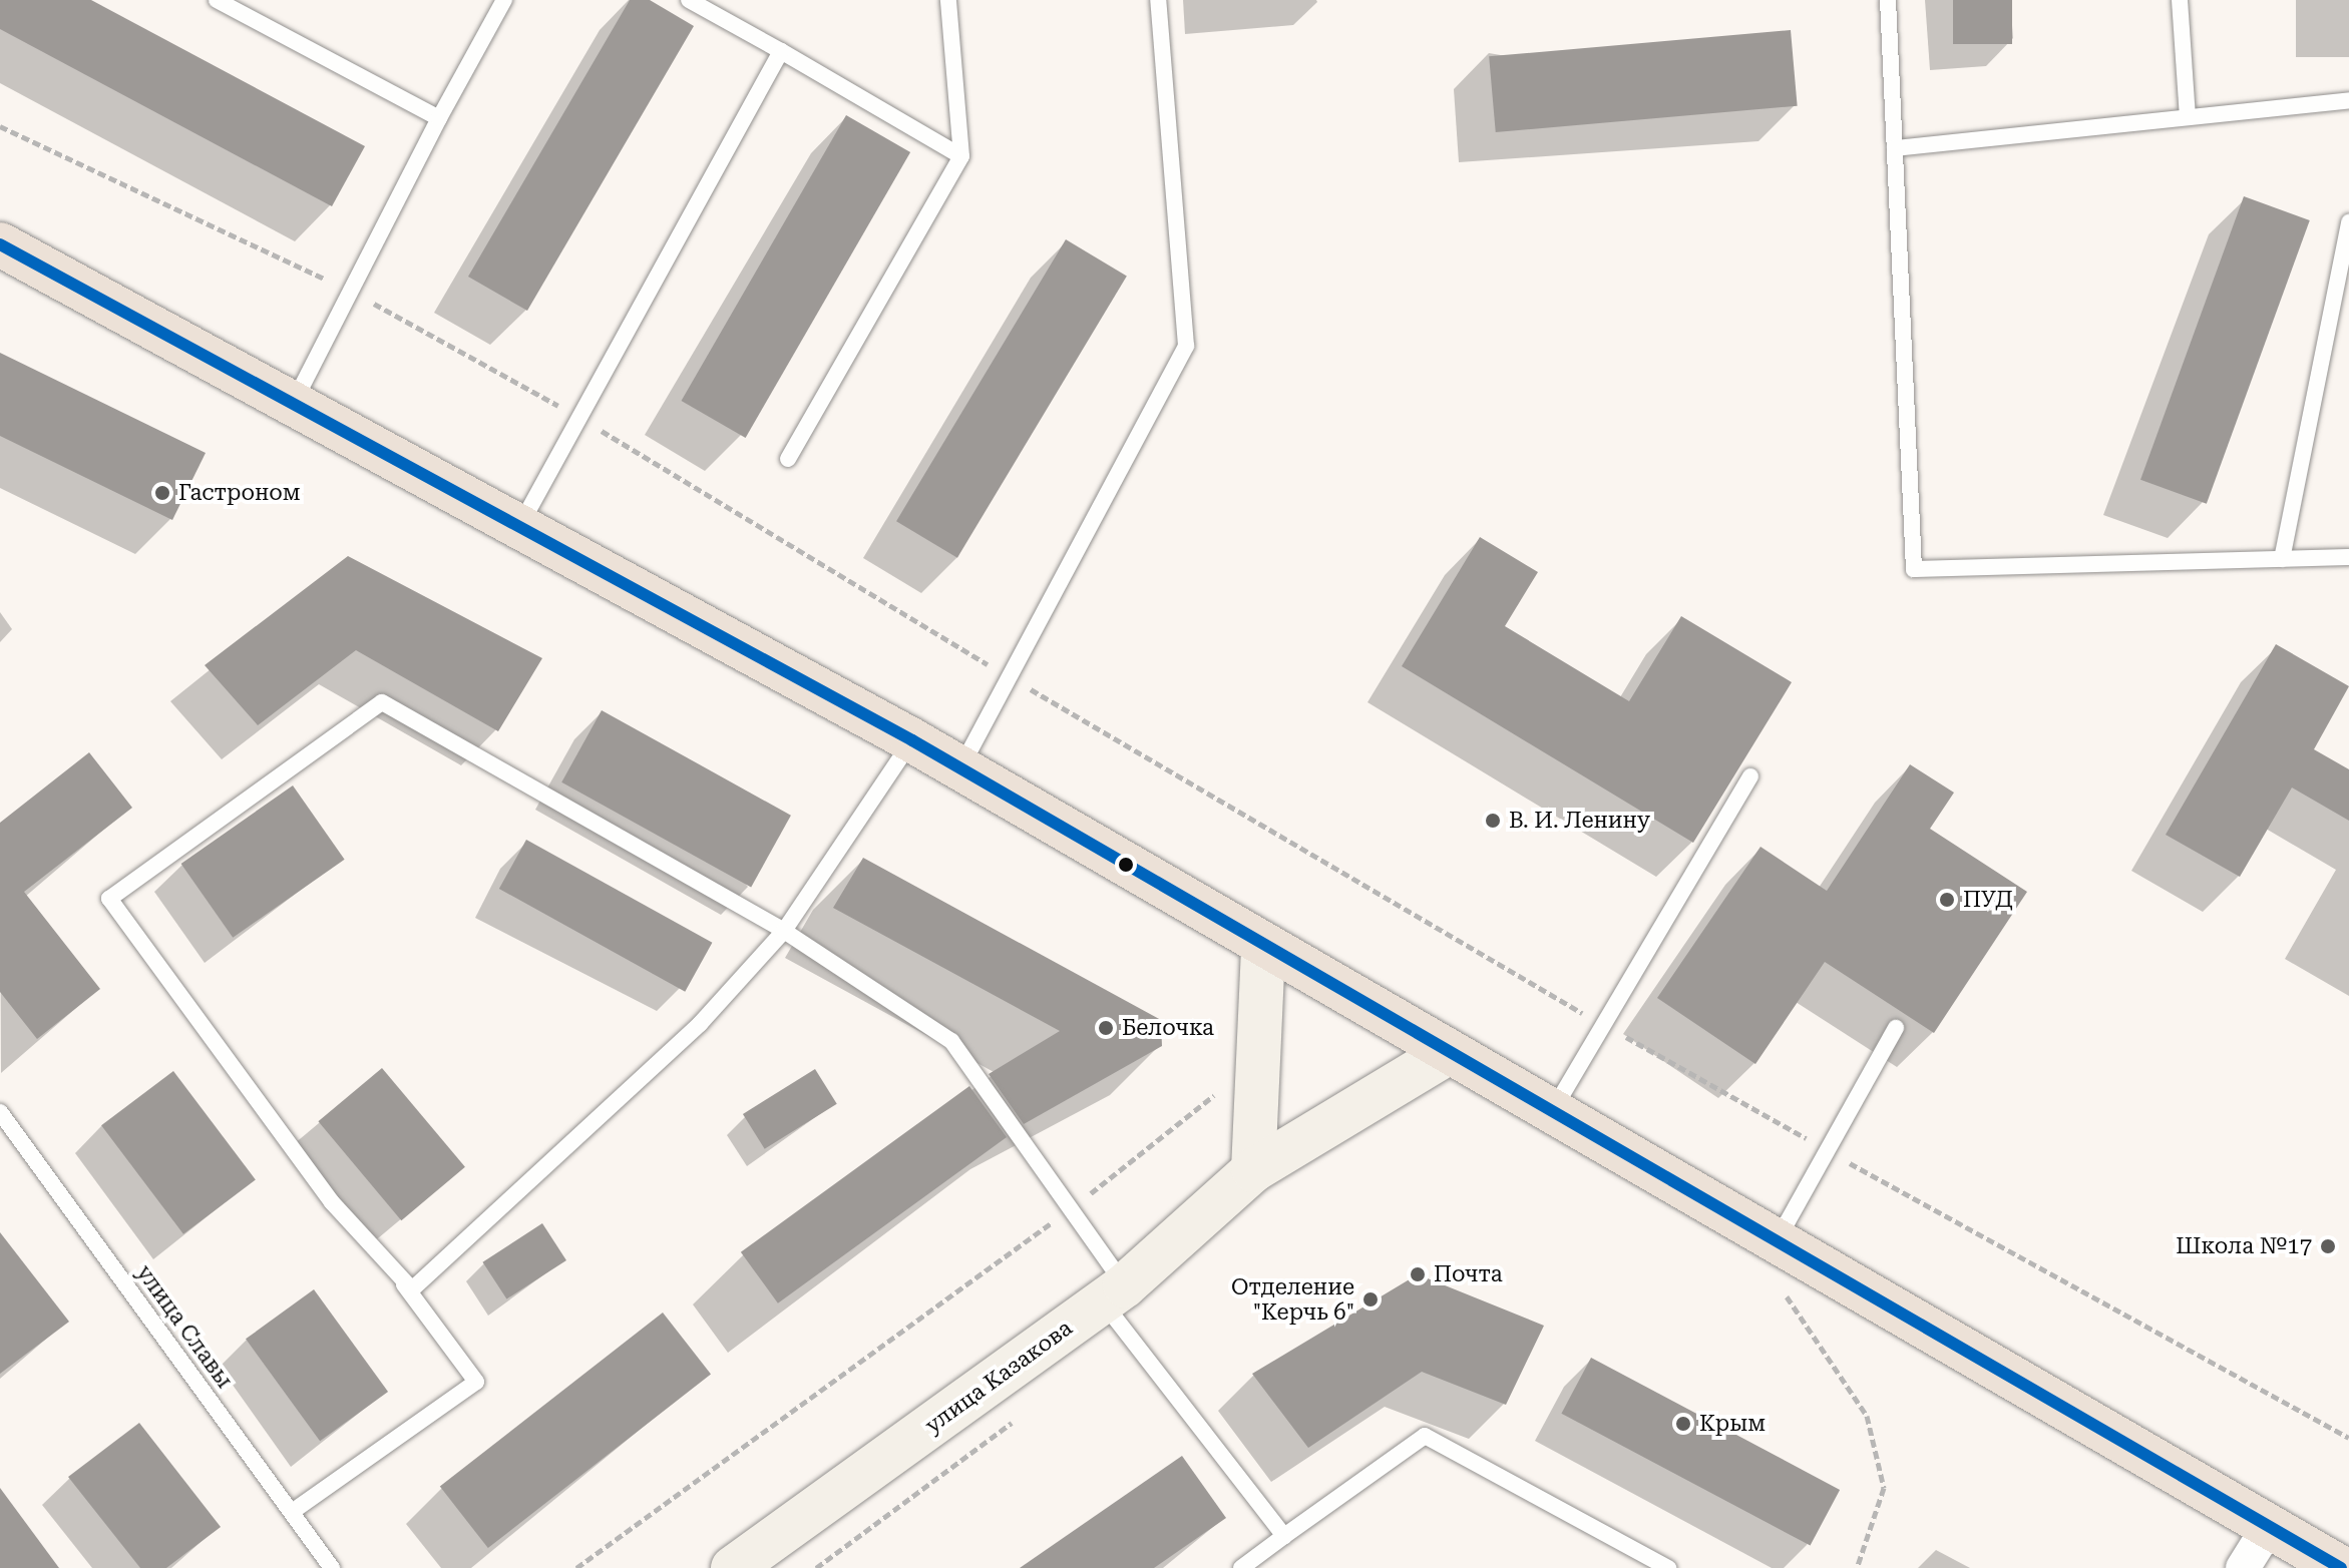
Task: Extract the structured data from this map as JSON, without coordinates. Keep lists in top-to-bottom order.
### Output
{
  "streets": {
    "main road": ["улица Казакова"],
    "lane": ["улица Славы"]
  },
  "places": [
    "Гастроном",
    "В. И. Ленину",
    "ПУД",
    "Белочка",
    "Школа №17",
    "Почта",
    "Отделение \"Керчь 6\"",
    "Крым"
  ]
}
